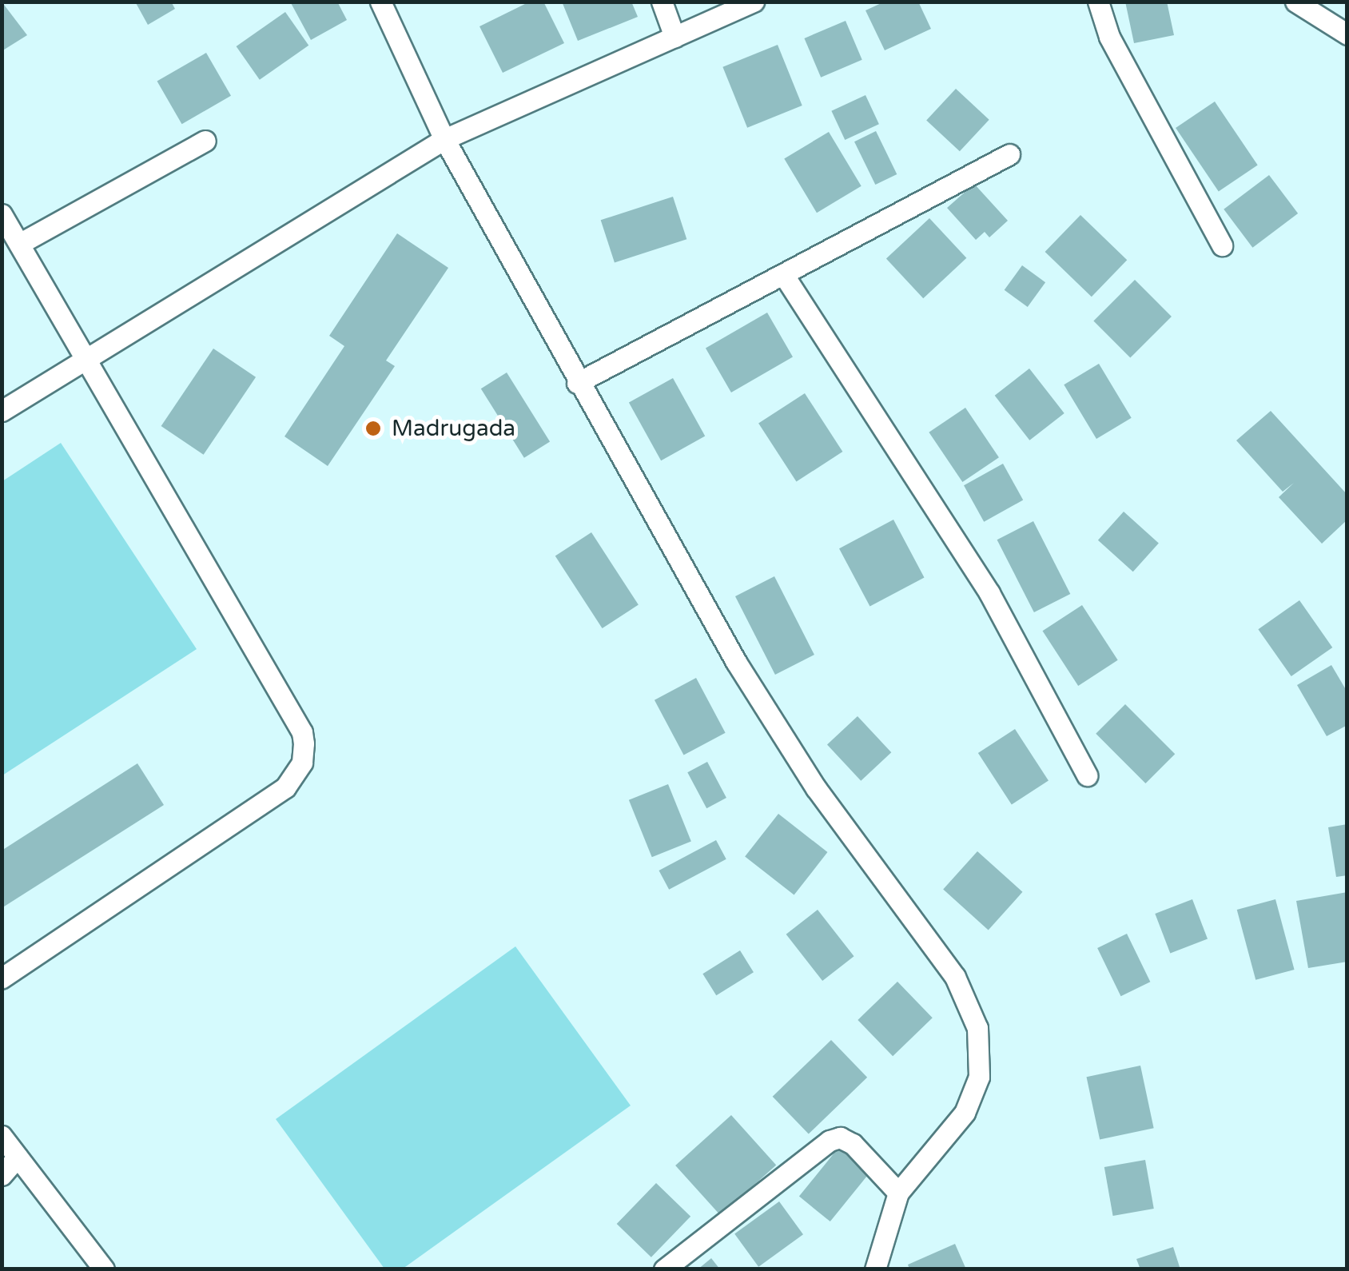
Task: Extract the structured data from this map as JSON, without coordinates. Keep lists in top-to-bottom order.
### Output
{
  "places": ["Madrugada"]
}
